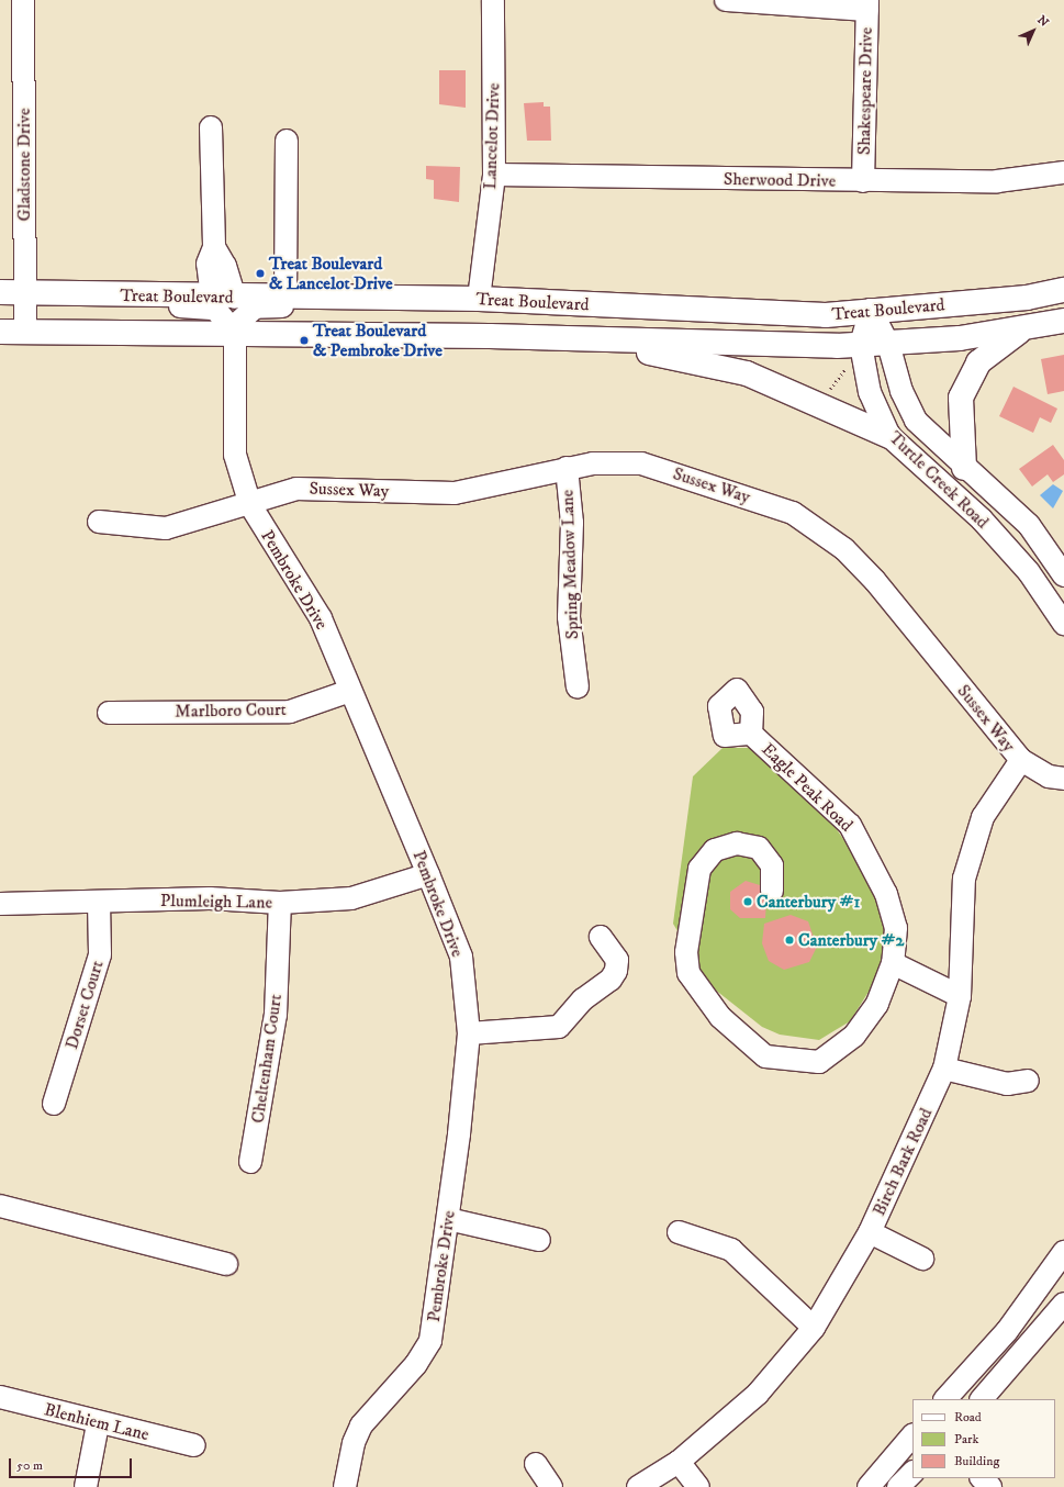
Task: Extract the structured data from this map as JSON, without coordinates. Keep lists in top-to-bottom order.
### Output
{
  "streets": {
    "main road": ["Treat Boulevard"],
    "street": [
      "Shakespeare Drive",
      "Lancelot Drive",
      "Gladstone Drive",
      "Sherwood Drive",
      "Turtle Creek Road",
      "Sussex Way",
      "Spring Meadow Lane",
      "Pembroke Drive",
      "Marlboro Court",
      "Eagle Peak Road",
      "Plumleigh Lane",
      "Dorset Court",
      "Cheltenham Court",
      "Birch Bark Road",
      "Blenhiem Lane"
    ]
  },
  "crossings": [
    ["Shakespeare Drive", "Sherwood Drive"],
    ["Lancelot Drive", "Sherwood Drive"],
    ["Lancelot Drive", "Treat Boulevard"],
    ["Gladstone Drive", "Treat Boulevard"],
    ["Treat Boulevard", "Turtle Creek Road"],
    ["Treat Boulevard", "Pembroke Drive"],
    ["Sussex Way", "Spring Meadow Lane"],
    ["Sussex Way", "Pembroke Drive"],
    ["Sussex Way", "Birch Bark Road"],
    ["Pembroke Drive", "Marlboro Court"],
    ["Pembroke Drive", "Plumleigh Lane"],
    ["Plumleigh Lane", "Dorset Court"],
    ["Plumleigh Lane", "Cheltenham Court"]
  ],
  "places": [
    "Treat Boulevard & Lancelot Drive",
    "Treat Boulevard & Pembroke Drive",
    "Canterbury #1",
    "Canterbury #2"
  ],
  "legend": ["Road", "Park", "Building"],
  "scale_bar": "50 m",
  "north": "top right"
}
